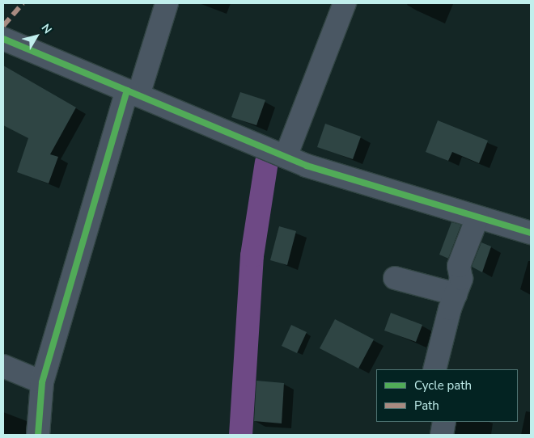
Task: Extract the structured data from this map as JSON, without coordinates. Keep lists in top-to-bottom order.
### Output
{
  "legend": ["Cycle path", "Path"],
  "north": "top right"
}
